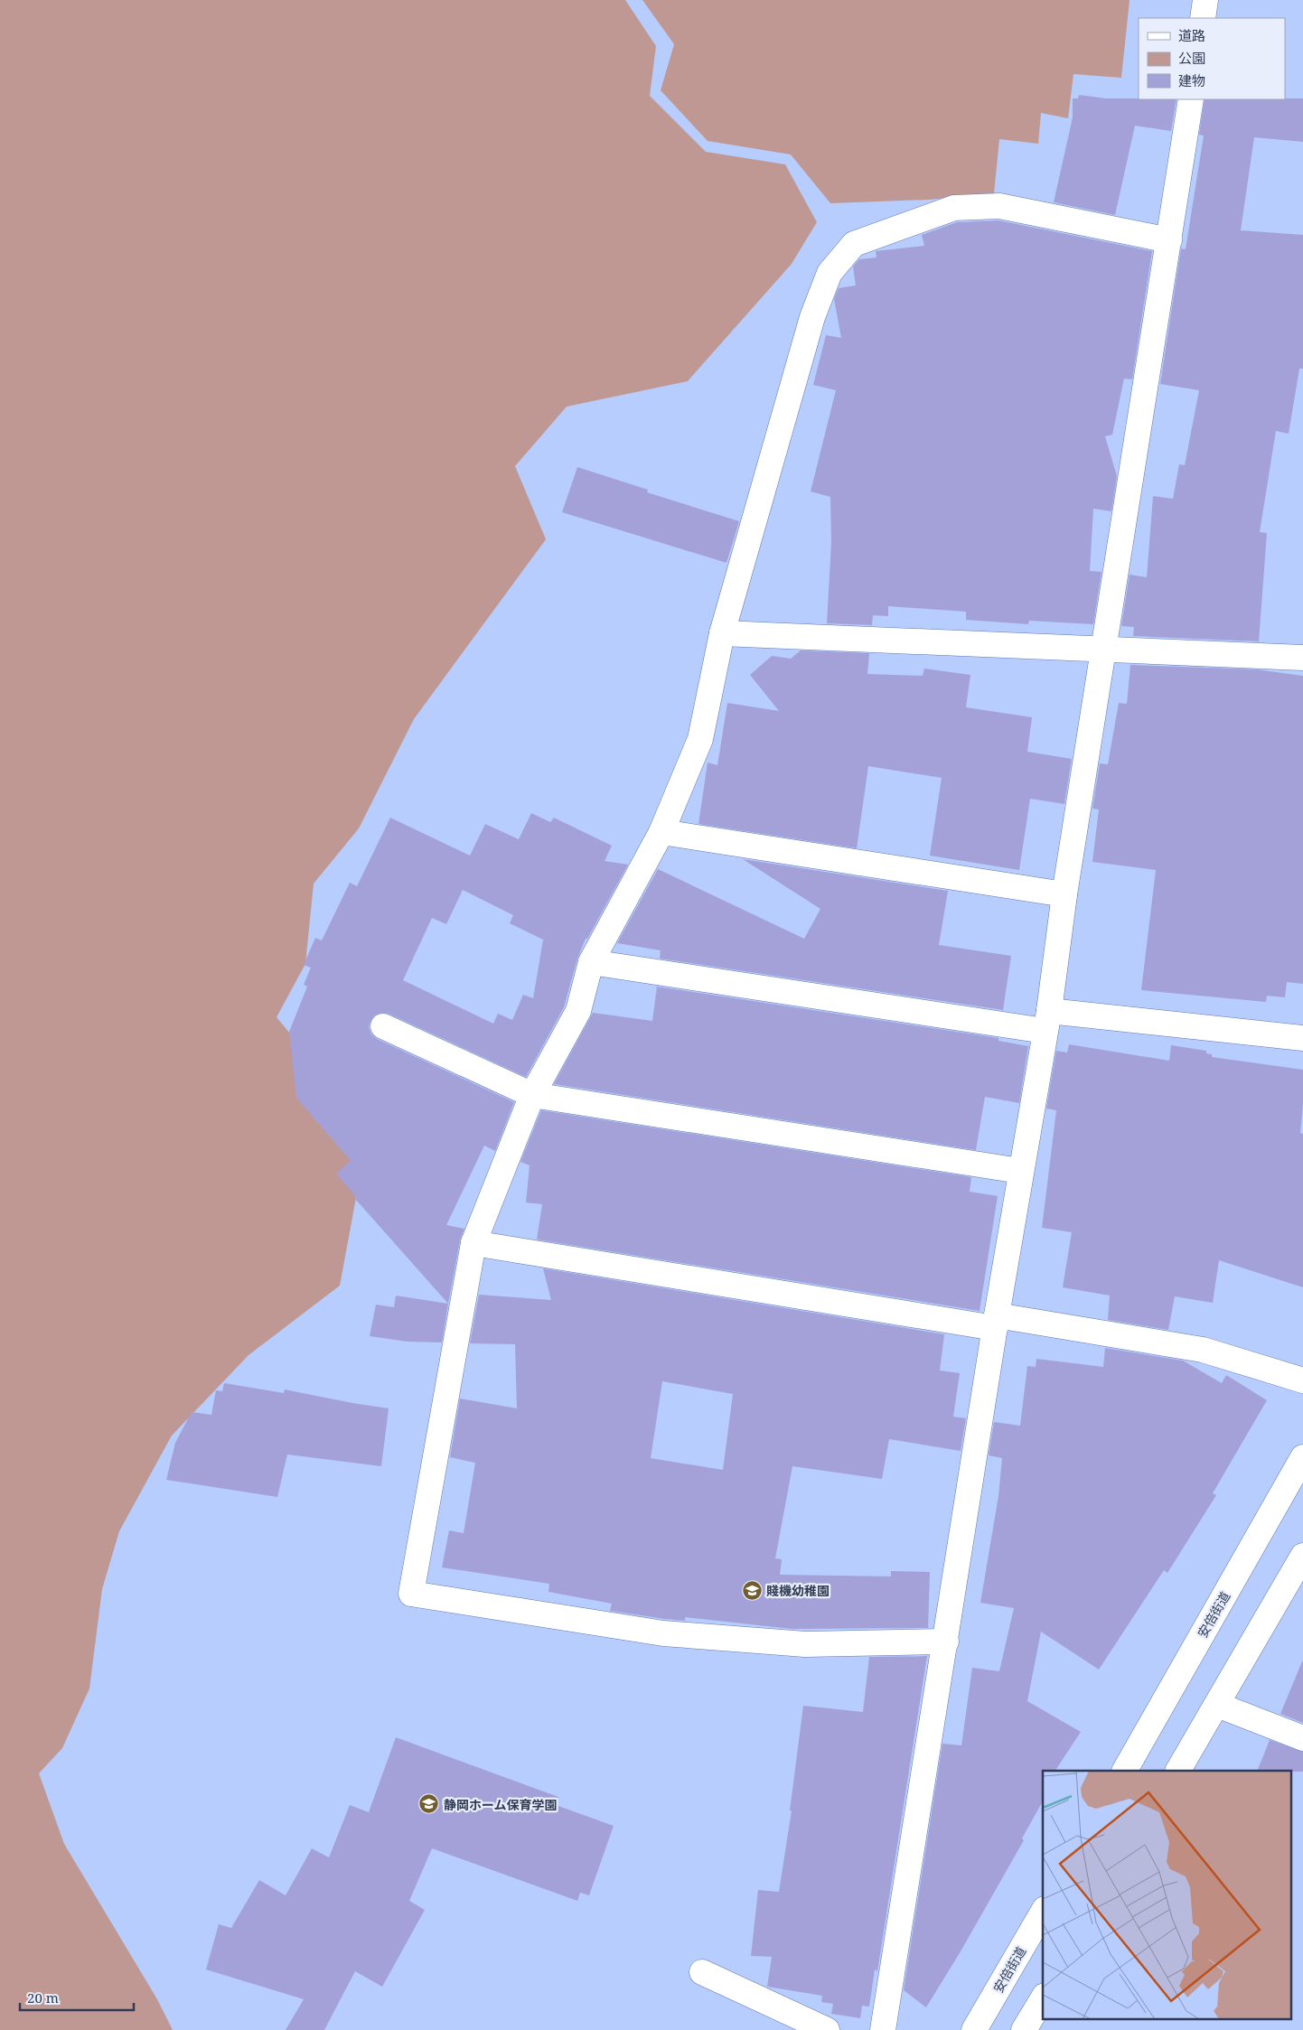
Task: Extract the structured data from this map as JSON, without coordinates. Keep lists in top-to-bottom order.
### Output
{
  "streets": {
    "street": ["安倍街道"]
  },
  "places": {
    "school or university": ["賤機幼稚園", "静岡ホーム保育学園"]
  },
  "legend": ["道路", "公園", "建物"],
  "scale_bar": "20 m"
}
